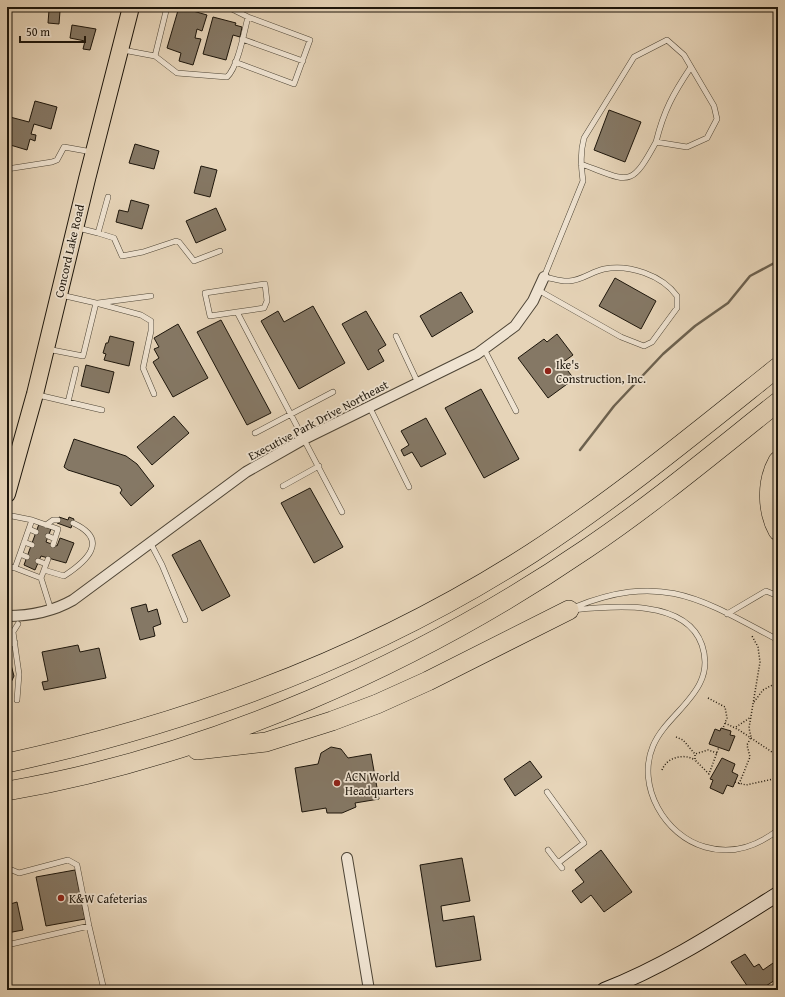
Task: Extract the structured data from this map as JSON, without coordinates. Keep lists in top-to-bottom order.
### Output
{
  "streets": {
    "main road": ["Concord Lake Road"],
    "street": ["Executive Park Drive Northeast"]
  },
  "places": ["Ike's Construction, Inc.", "ACN World Headquarters", "K&W Cafeterias"],
  "scale_bar": "50 m"
}
